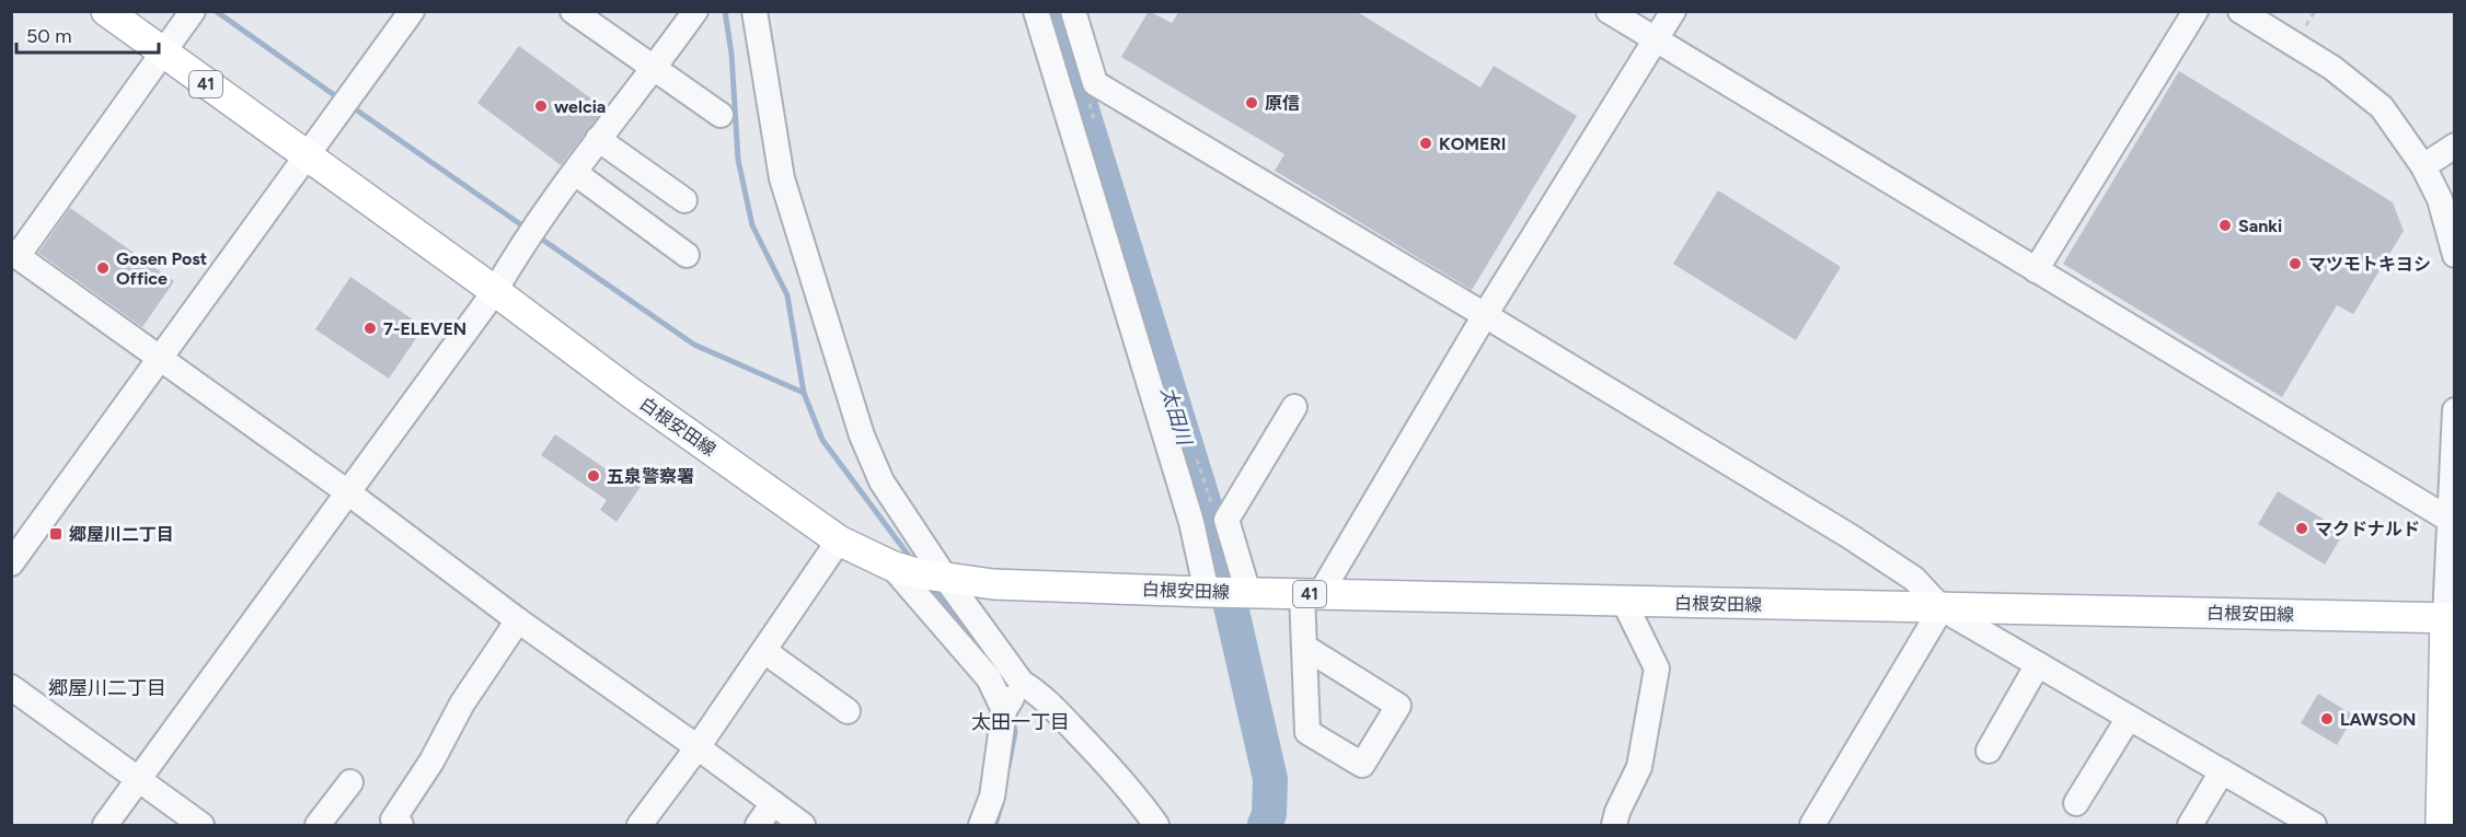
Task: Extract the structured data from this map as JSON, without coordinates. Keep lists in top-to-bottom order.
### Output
{
  "streets": {
    "main road": ["41", "白根安田線"]
  },
  "districts": ["郷屋川二丁目", "太田一丁目"],
  "water": ["太田川"],
  "places": {
    "other": [
      "原信",
      "welcia",
      "KOMERI",
      "Sanki",
      "マツモトキヨシ",
      "Gosen Post Office",
      "7-ELEVEN",
      "五泉警察署",
      "マクドナルド",
      "LAWSON"
    ],
    "transit": ["郷屋川二丁目"]
  },
  "scale_bar": "50 m"
}
